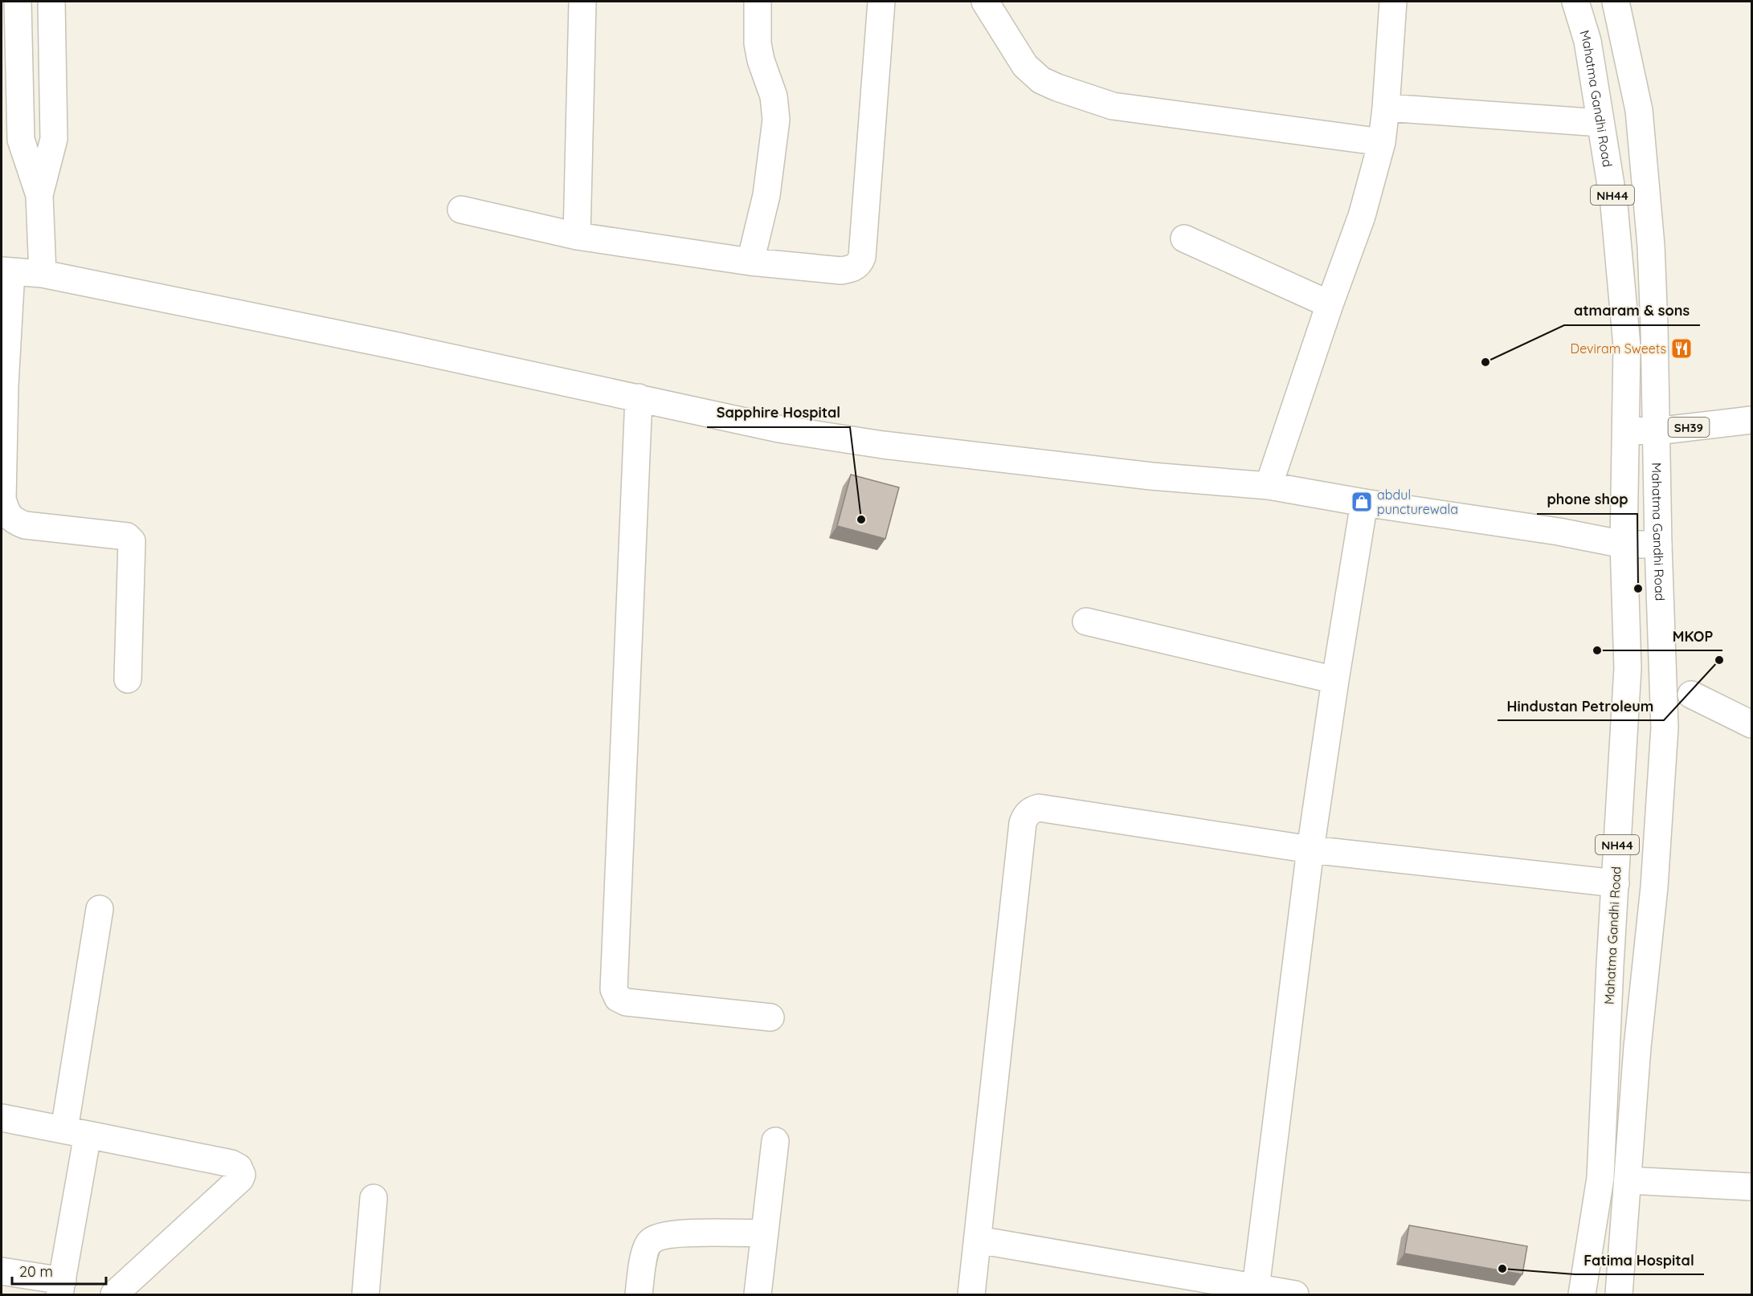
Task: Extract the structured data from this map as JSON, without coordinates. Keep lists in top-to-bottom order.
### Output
{
  "streets": {
    "main road": ["Mahatma Gandhi Road", "NH44", "SH39"]
  },
  "crossings": [
    ["Mahatma Gandhi Road", "SH39"]
  ],
  "places": {
    "restaurant": ["Deviram Sweets"],
    "other": [
      "atmaram & sons",
      "Sapphire Hospital",
      "phone shop",
      "MKOP",
      "Hindustan Petroleum",
      "Fatima Hospital"
    ],
    "shop": ["abdul puncturewala"]
  },
  "scale_bar": "20 m"
}
